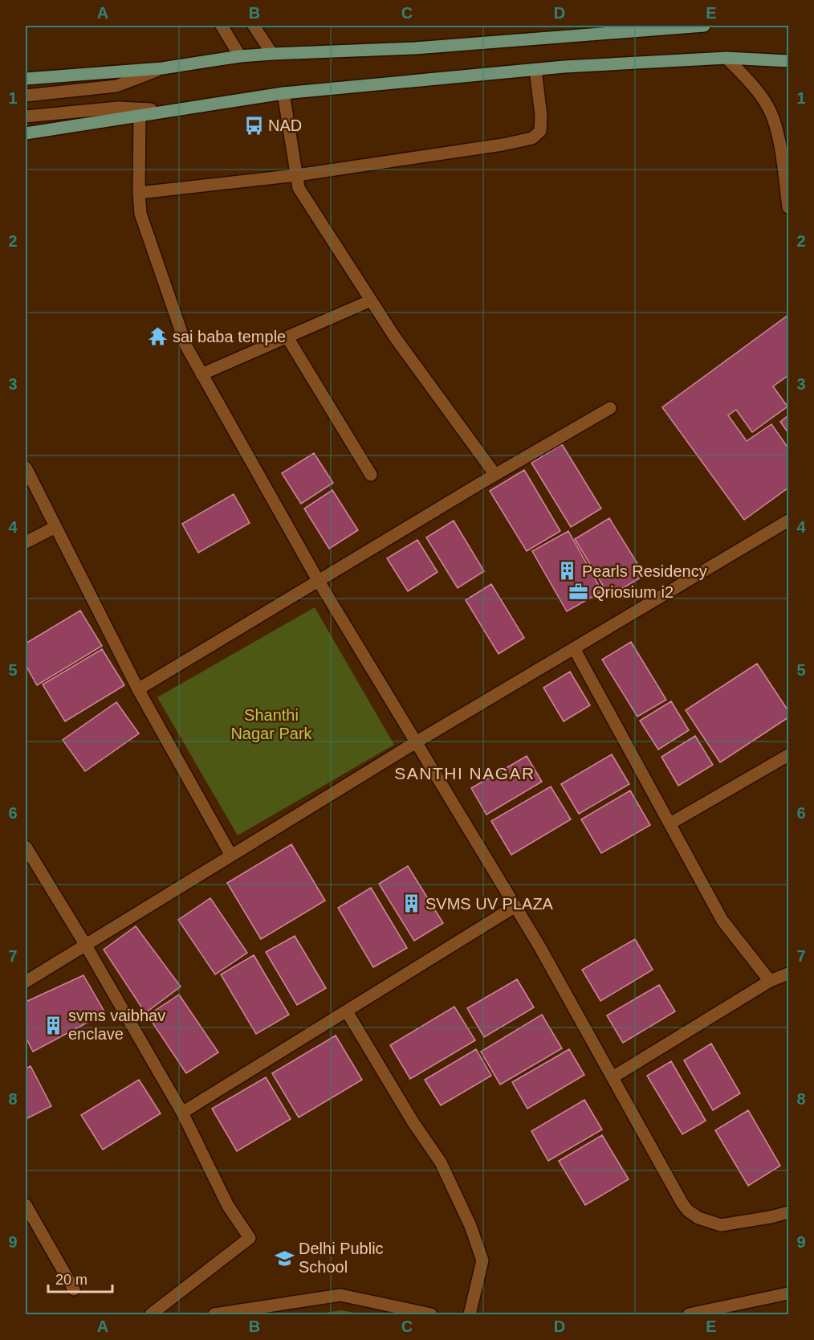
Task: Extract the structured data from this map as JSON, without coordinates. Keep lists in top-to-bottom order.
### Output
{
  "districts": ["SANTHI NAGAR"],
  "parks": ["Shanthi Nagar Park"],
  "places": {
    "bus stop": ["NAD"],
    "temple": ["sai baba temple"],
    "building": ["Pearls Residency", "SVMS UV PLAZA", "svms vaibhav enclave"],
    "office": ["Qriosium i2"],
    "school or university": ["Delhi Public School"]
  },
  "scale_bar": "20 m",
  "grid": {
    "columns": [
      "A",
      "B",
      "C",
      "D",
      "E"
    ],
    "rows": [
      "1",
      "2",
      "3",
      "4",
      "5",
      "6",
      "7",
      "8",
      "9"
    ]
  }
}
